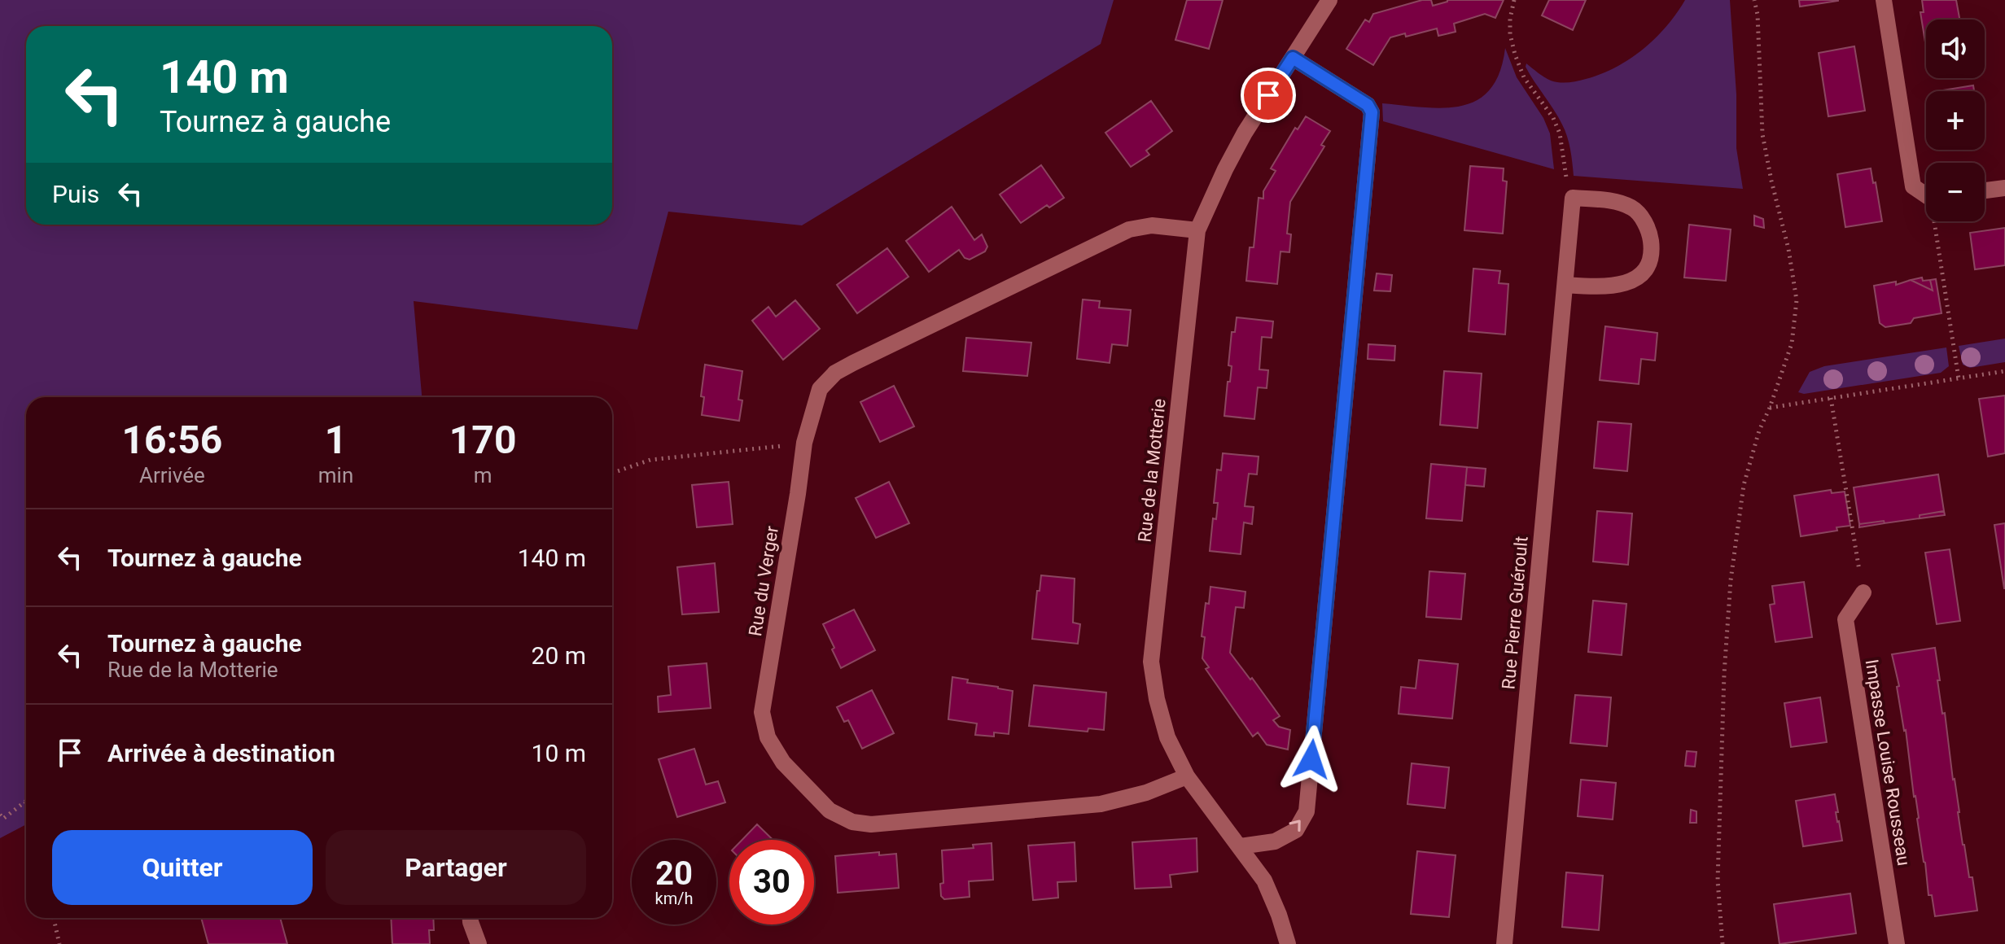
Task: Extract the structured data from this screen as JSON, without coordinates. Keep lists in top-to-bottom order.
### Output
{
  "streets": {
    "street": [
      "Rue de la Motterie",
      "Rue du Verger",
      "Rue Pierre Guéroult",
      "Impasse Louise Rousseau"
    ]
  },
  "crossings": [
    ["Rue de la Motterie", "Rue du Verger"]
  ],
  "page": {
    "map_buttons": ["+", "−"],
    "turn": ["140 m", "Tournez à gauche"],
    "then": "Puis",
    "eta": [
      "16:56",
      "Arrivée",
      "1",
      "min",
      "170",
      "m"
    ],
    "list": [
      {
        "name": "Tournez à gauche",
        "value": "140 m"
      },
      {
        "name": "Tournez à gauche",
        "note": "Rue de la Motterie",
        "value": "20 m"
      },
      {
        "name": "Arrivée à destination",
        "value": "10 m"
      }
    ],
    "buttons": ["Quitter", "Partager"],
    "speed": "20 km/h",
    "limit": "30"
  }
}
